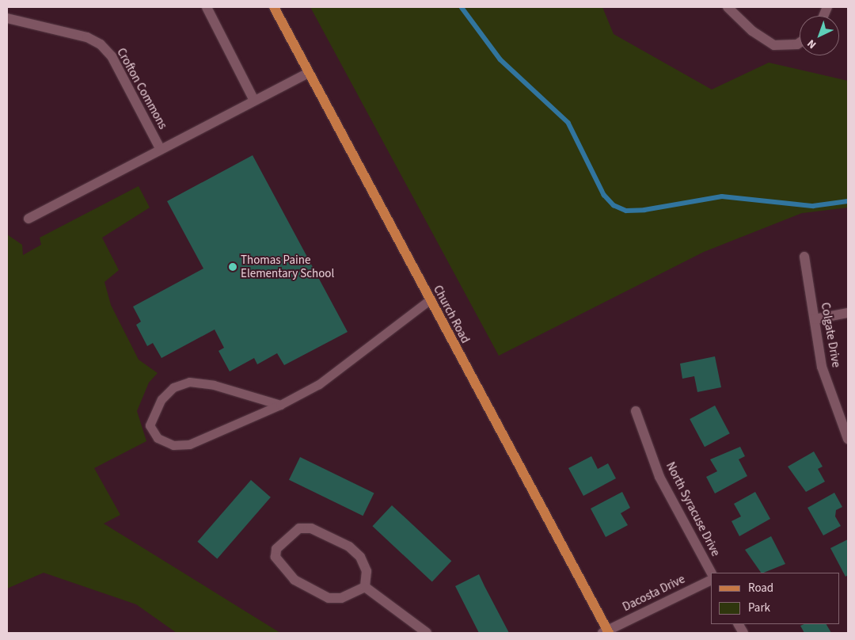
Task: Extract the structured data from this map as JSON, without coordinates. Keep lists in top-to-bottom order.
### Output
{
  "streets": {
    "main road": ["Church Road"],
    "street": [
      "Crofton Commons",
      "Colgate Drive",
      "North Syracuse Drive",
      "Dacosta Drive"
    ]
  },
  "crossings": [
    ["Crofton Commons", "Church Road"],
    ["Church Road", "Dacosta Drive"]
  ],
  "places": ["Thomas Paine Elementary School"],
  "legend": ["Road", "Park"],
  "north": "bottom left"
}
